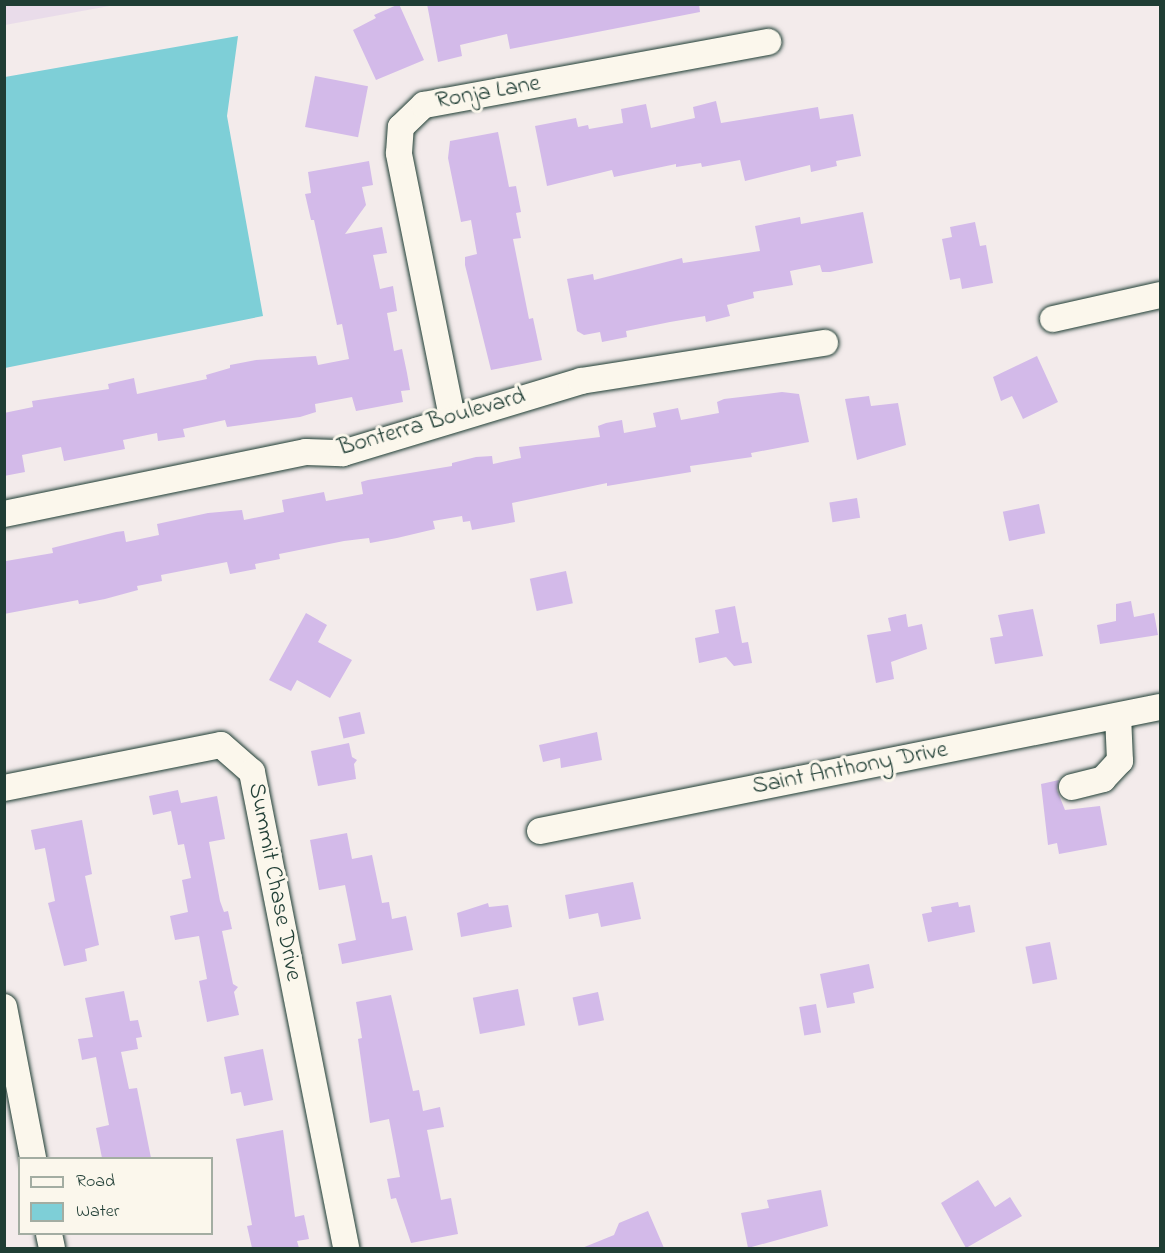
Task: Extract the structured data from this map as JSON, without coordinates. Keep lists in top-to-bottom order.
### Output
{
  "streets": {
    "street": [
      "Ronja Lane",
      "Bonterra Boulevard",
      "Saint Anthony Drive",
      "Summit Chase Drive"
    ]
  },
  "crossings": [
    ["Ronja Lane", "Bonterra Boulevard"]
  ],
  "legend": ["Road", "Water"]
}
